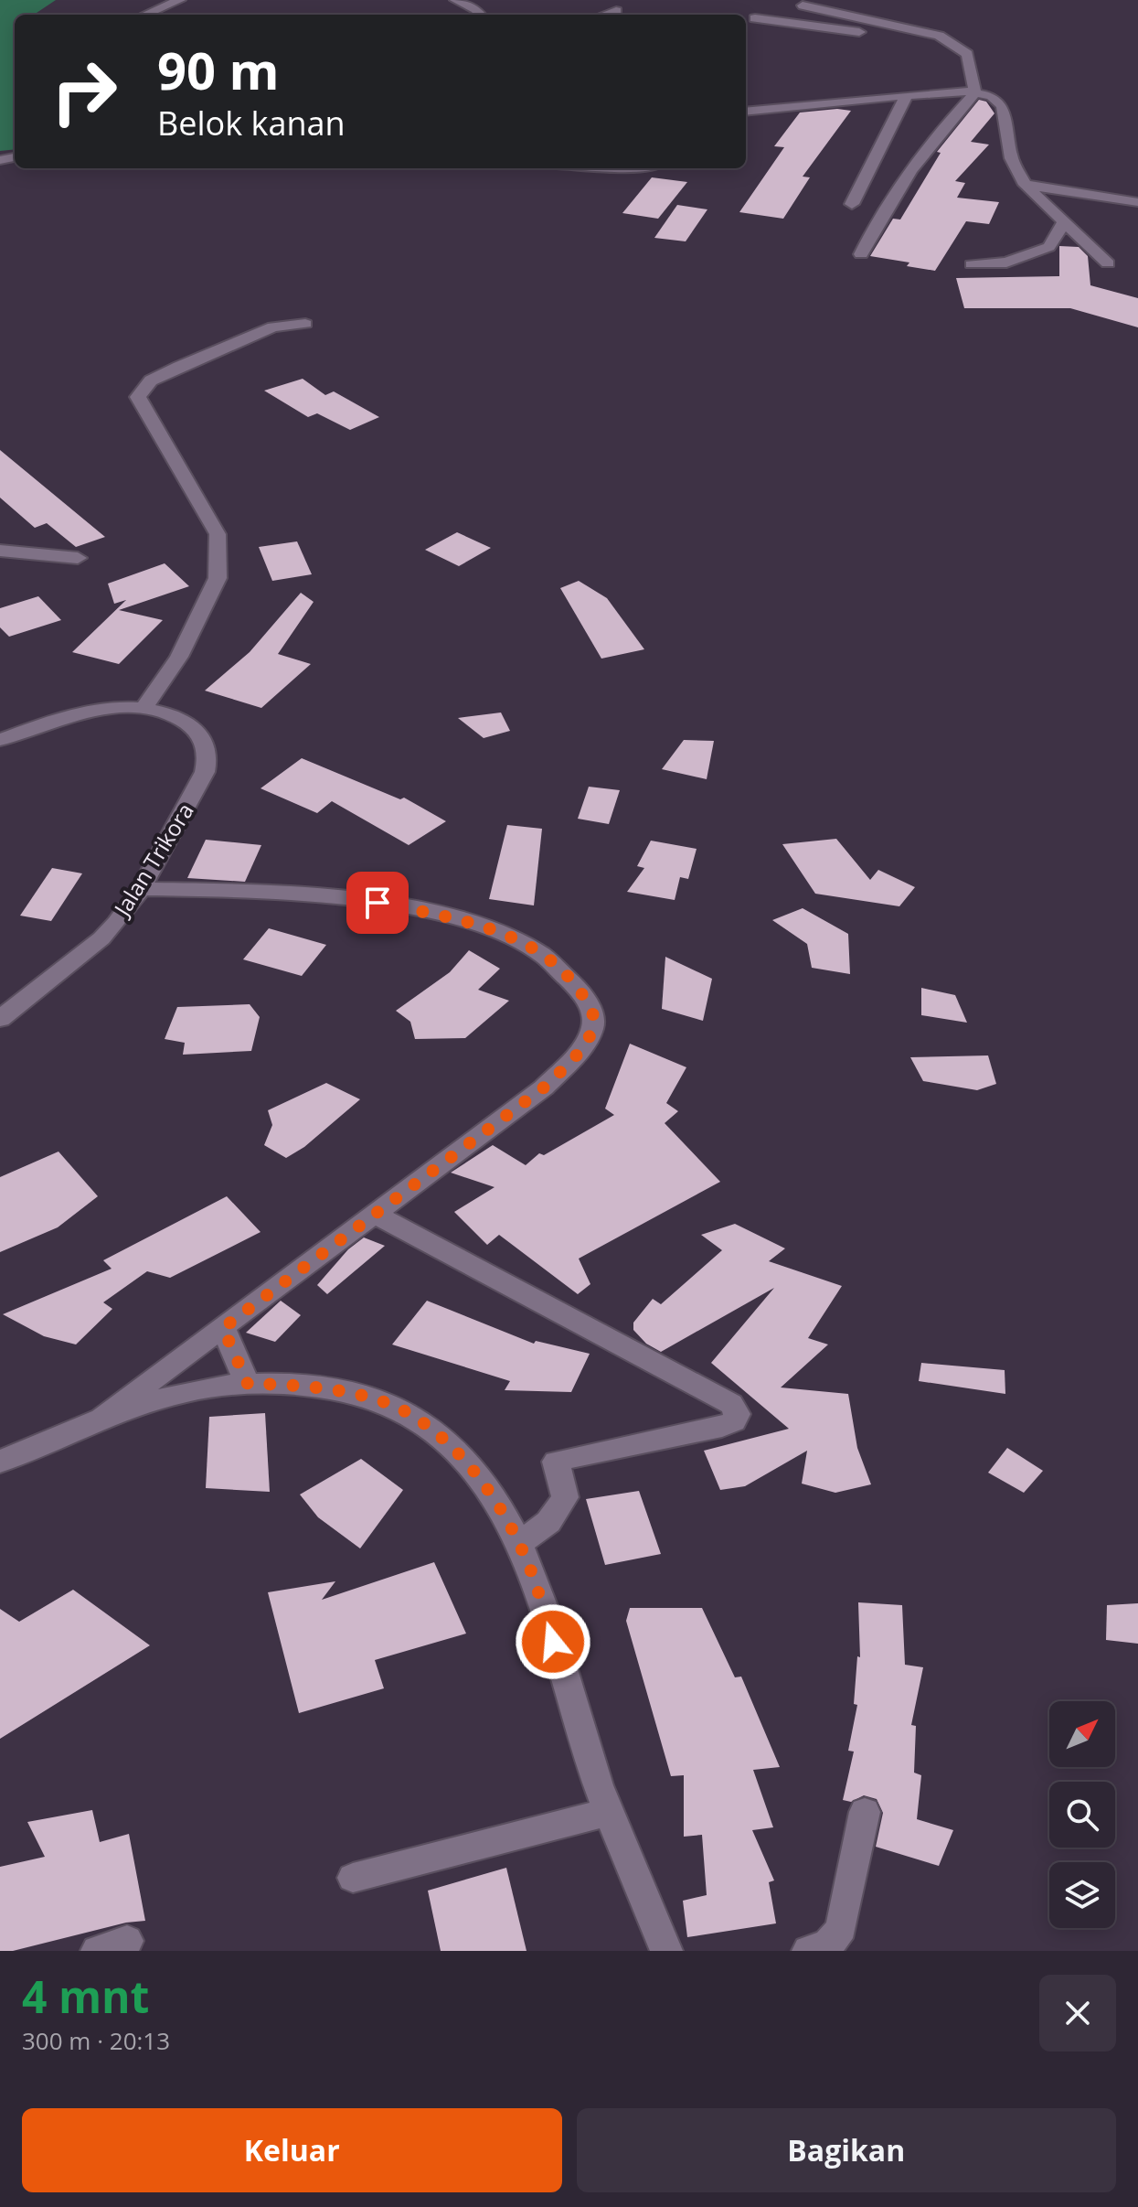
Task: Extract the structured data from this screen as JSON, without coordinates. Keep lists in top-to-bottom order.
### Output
{
  "streets": {
    "street": ["Jalan Trikora"]
  },
  "north": "top right",
  "page": {
    "turn": ["90 m", "Belok kanan"],
    "heading": ["4 mnt", "300 m · 20:13"],
    "buttons": ["Keluar", "Bagikan"]
  }
}
